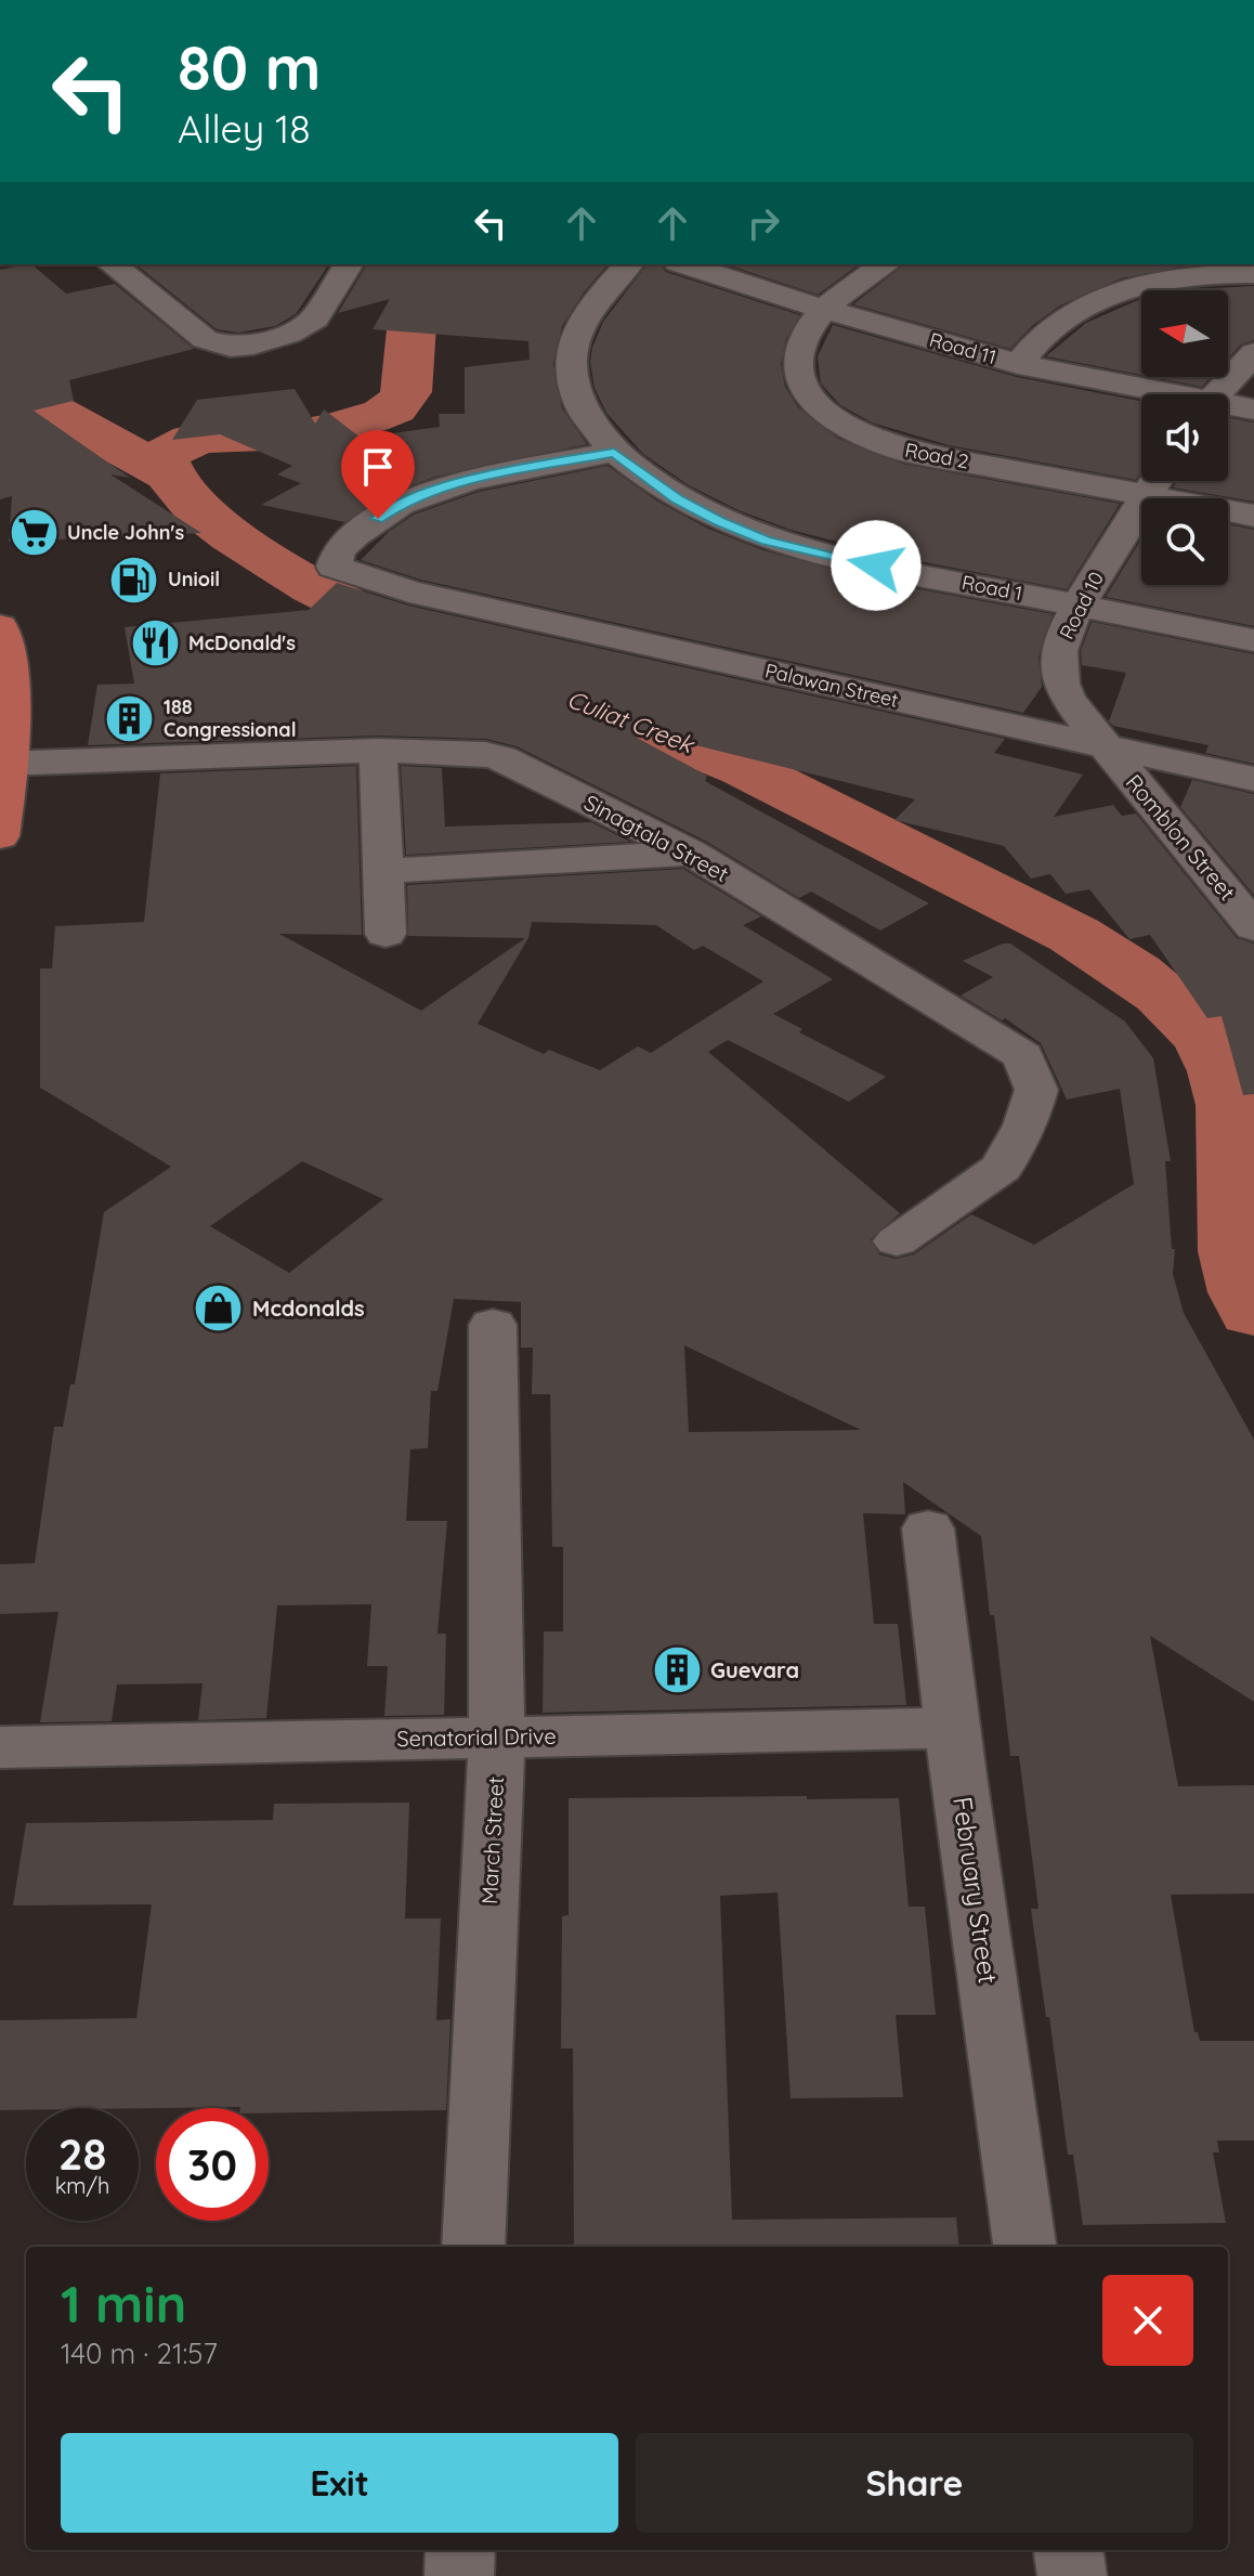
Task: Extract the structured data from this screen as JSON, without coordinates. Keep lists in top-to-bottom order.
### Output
{
  "streets": {
    "street": [
      "Road 11",
      "Road 2",
      "Road 1",
      "Road 10",
      "Palawan Street",
      "Romblon Street",
      "Sinagtala Street",
      "Senatorial Drive",
      "March Street",
      "February Street"
    ]
  },
  "crossings": [
    ["Road 11", "Road 2"],
    ["Road 2", "Road 10"],
    ["Road 1", "Road 10"],
    ["Road 1", "Palawan Street"],
    ["Road 10", "Palawan Street"],
    ["Road 10", "Romblon Street"],
    ["Palawan Street", "Romblon Street"],
    ["Senatorial Drive", "March Street"],
    ["Senatorial Drive", "February Street"]
  ],
  "water": ["Culiat Creek"],
  "places": {
    "supermarket": ["Uncle John's"],
    "fuel station": ["Unioil"],
    "restaurant": ["McDonald's"],
    "building": ["188 Congressional", "Guevara"],
    "shop": ["Mcdonalds"]
  },
  "north": "left",
  "page": {
    "turn": ["80 m", "Alley 18"],
    "speed": "28 km/h",
    "limit": "30",
    "heading": ["1 min", "140 m · 21:57"],
    "buttons": ["Exit", "Share"]
  }
}
